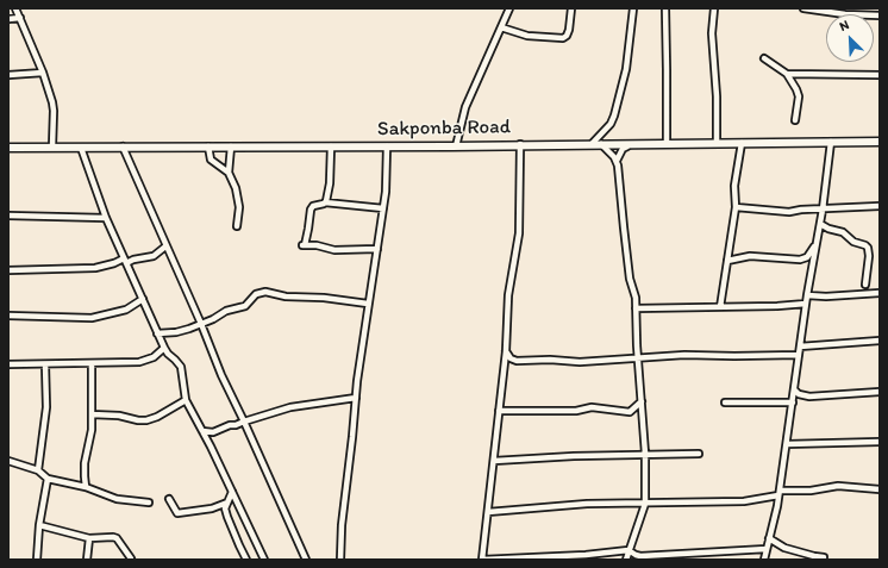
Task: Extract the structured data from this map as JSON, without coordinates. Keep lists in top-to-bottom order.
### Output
{
  "streets": {
    "main road": ["Sakponba Road"]
  },
  "north": "top left"
}
